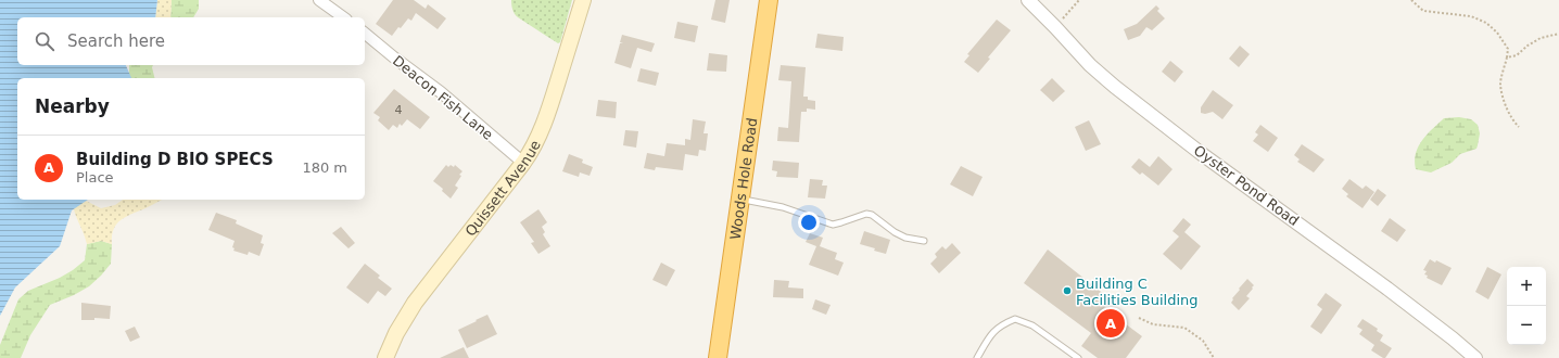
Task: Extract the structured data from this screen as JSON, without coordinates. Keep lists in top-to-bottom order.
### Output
{
  "streets": {
    "highway": ["Woods Hole Road"],
    "main road": ["Quissett Avenue"],
    "street": ["Deacon Fish Lane", "Oyster Pond Road"]
  },
  "crossings": [
    ["Deacon Fish Lane", "Quissett Avenue"]
  ],
  "places": ["Building C Facilities Building"],
  "house_numbers": ["4"],
  "page": {
    "search": "Search here",
    "heading": "Nearby",
    "list": [
      {
        "mark": "A",
        "name": "Building D BIO SPECS",
        "note": "Place",
        "value": "180 m"
      }
    ],
    "map_buttons": ["+", "−"],
    "pins": "A"
  }
}
